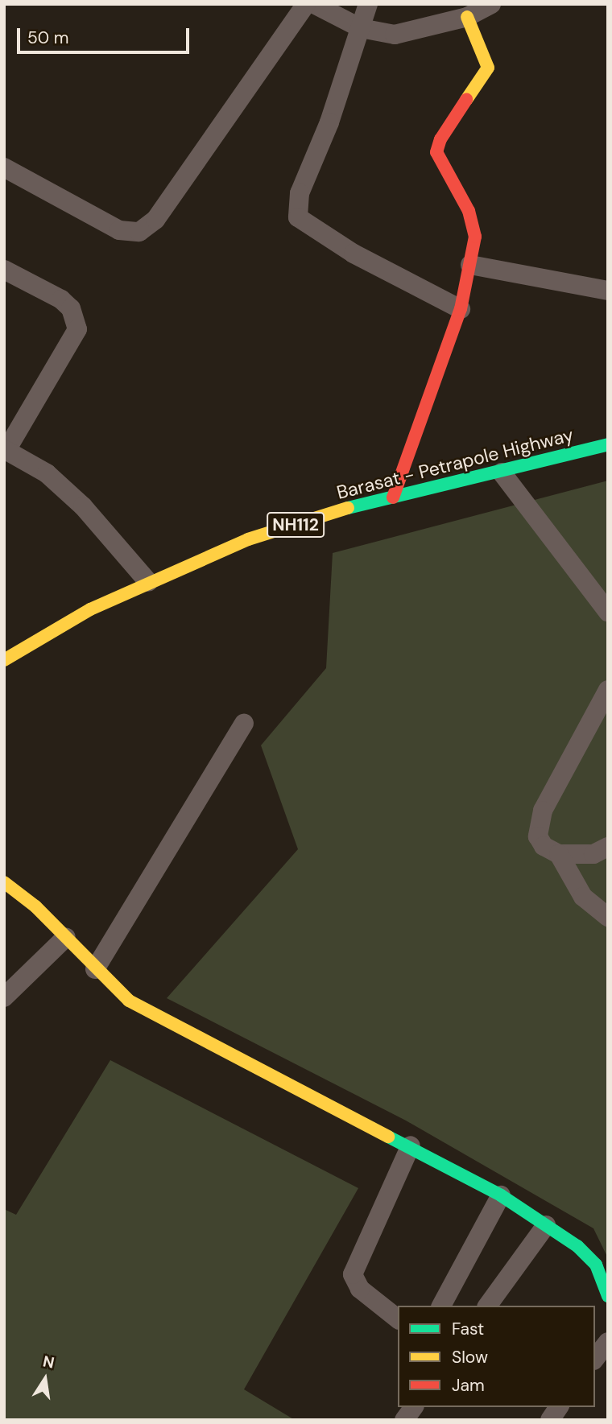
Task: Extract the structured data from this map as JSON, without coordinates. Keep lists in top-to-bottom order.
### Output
{
  "streets": {
    "main road": ["Barasat - Petrapole Highway", "NH112"]
  },
  "legend": ["Fast", "Slow", "Jam"],
  "scale_bar": "50 m",
  "north": "top"
}
